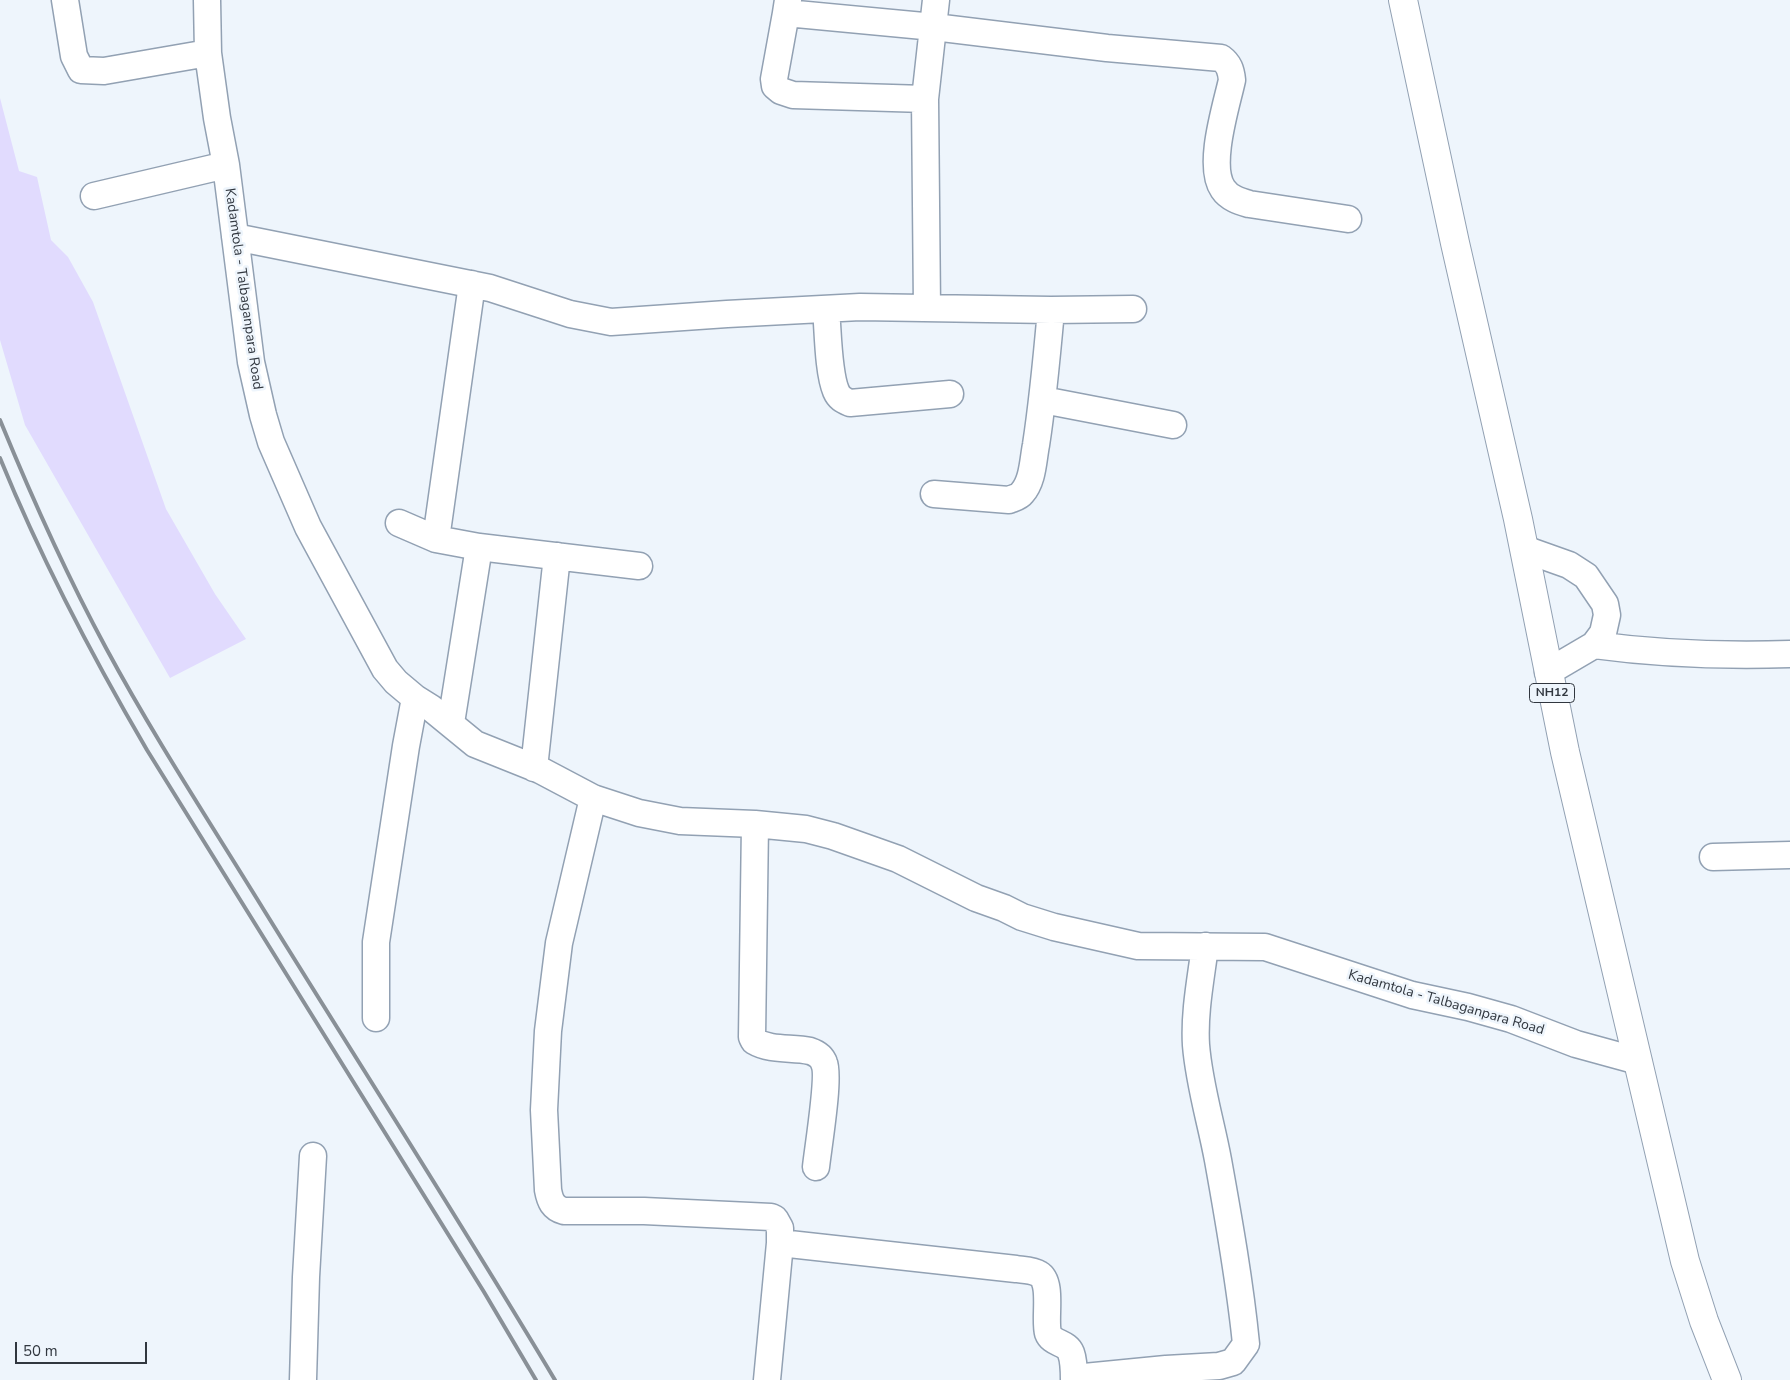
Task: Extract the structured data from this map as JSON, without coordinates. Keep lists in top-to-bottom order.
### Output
{
  "streets": {
    "main road": ["NH12"],
    "street": ["Kadamtola - Talbaganpara Road"]
  },
  "crossings": [
    ["Kadamtola - Talbaganpara Road", "NH12"]
  ],
  "scale_bar": "50 m"
}
